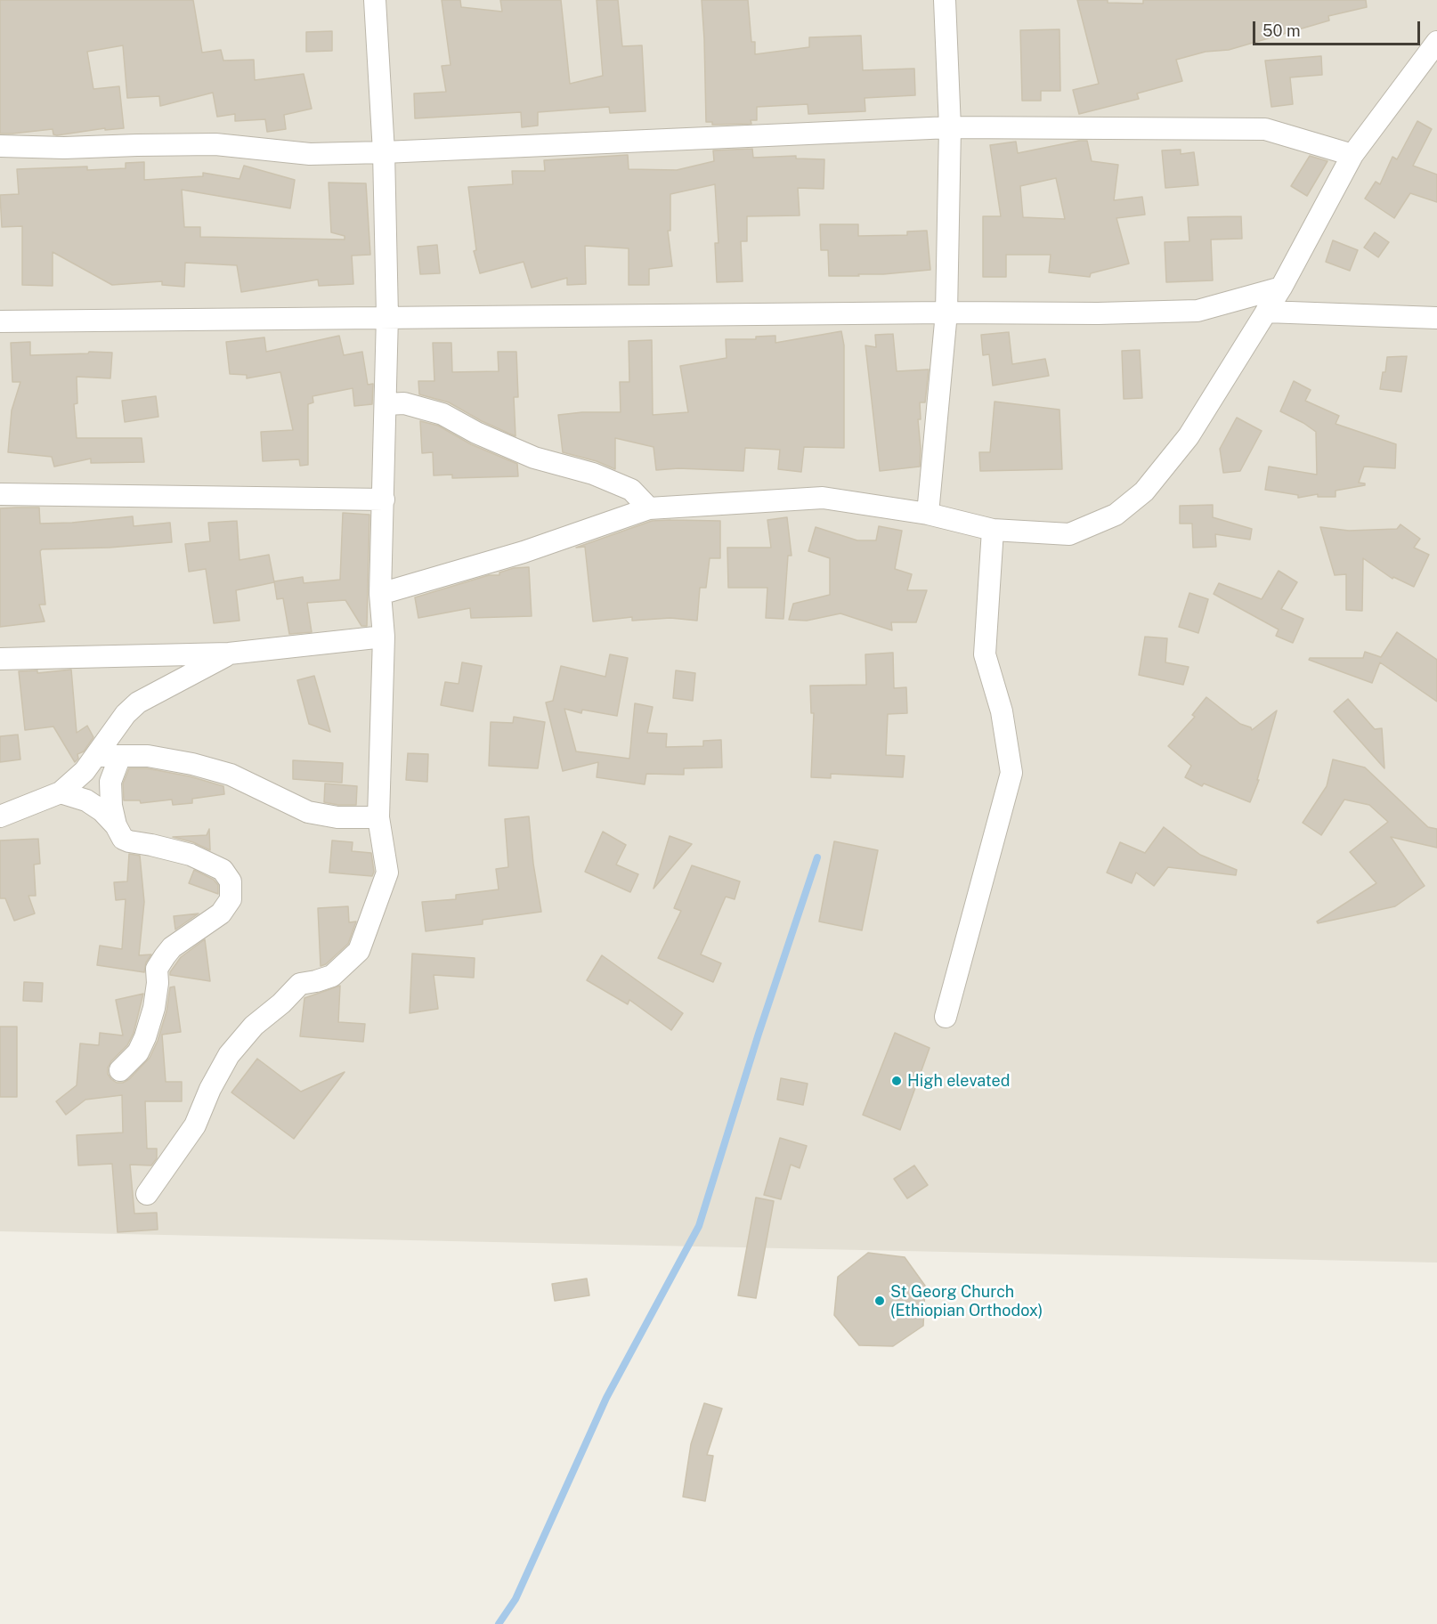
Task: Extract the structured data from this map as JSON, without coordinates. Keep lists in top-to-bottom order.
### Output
{
  "places": ["High elevated", "St Georg Church (Ethiopian Orthodox)"],
  "scale_bar": "50 m"
}
